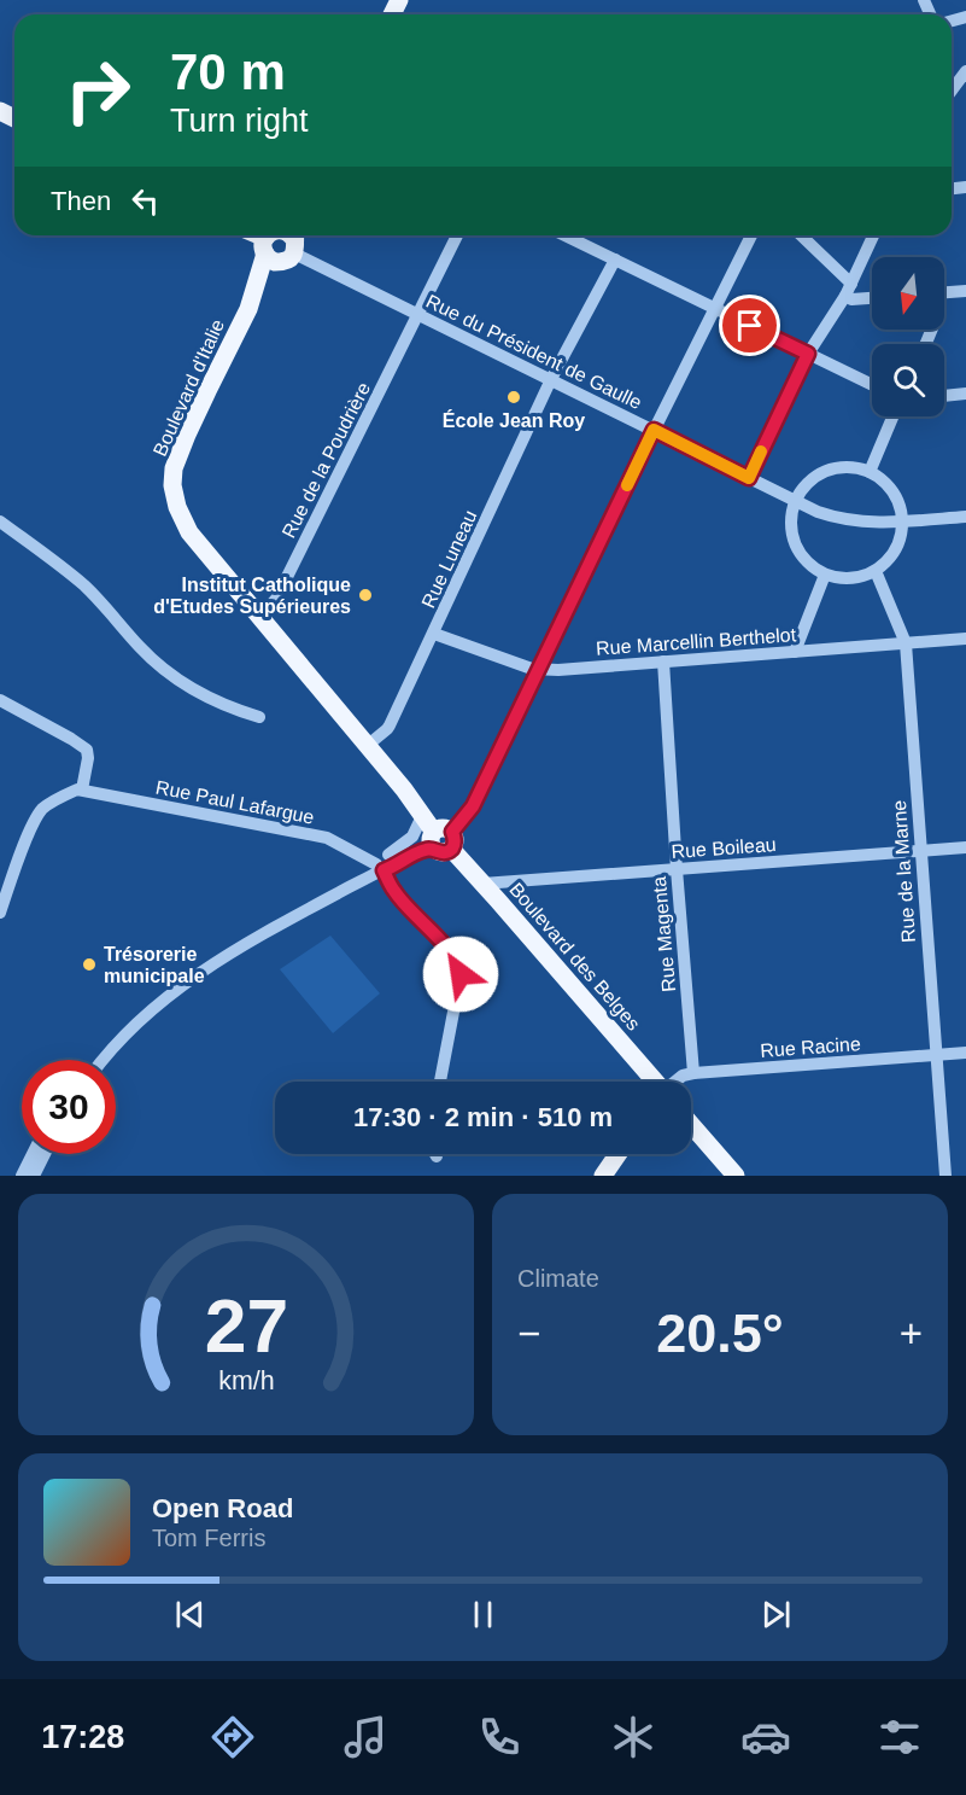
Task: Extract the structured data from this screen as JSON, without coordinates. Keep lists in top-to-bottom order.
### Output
{
  "streets": {
    "main road": ["Boulevard d'Italie", "Boulevard des Belges"],
    "street": [
      "Rue du Président de Gaulle",
      "Rue de la Poudrière",
      "Rue Luneau",
      "Rue Marcellin Berthelot",
      "Rue Paul Lafargue",
      "Rue Boileau",
      "Rue de la Marne",
      "Rue Magenta",
      "Rue Racine"
    ]
  },
  "crossings": [
    ["Rue du Président de Gaulle", "Boulevard d'Italie"],
    ["Rue du Président de Gaulle", "Rue de la Poudrière"],
    ["Rue du Président de Gaulle", "Rue Luneau"],
    ["Boulevard d'Italie", "Rue de la Poudrière"],
    ["Rue Luneau", "Rue Marcellin Berthelot"],
    ["Rue Luneau", "Boulevard des Belges"],
    ["Rue Marcellin Berthelot", "Rue de la Marne"],
    ["Rue Marcellin Berthelot", "Rue Magenta"],
    ["Rue Boileau", "Rue de la Marne"],
    ["Rue Boileau", "Rue Magenta"],
    ["Rue Boileau", "Boulevard des Belges"],
    ["Rue de la Marne", "Rue Racine"],
    ["Rue Magenta", "Rue Racine"]
  ],
  "places": ["École Jean Roy", "Institut Catholique d'Etudes Supérieures", "Trésorerie municipale"],
  "north": "bottom",
  "page": {
    "turn": ["70 m", "Turn right"],
    "then": "Then",
    "limit": "30",
    "trip": "17:30 · 2 min · 510 m",
    "tile": "Climate",
    "heat": ["−", "20.5°", "+"],
    "song": ["Open Road", "Tom Ferris"],
    "tabs": "17:28",
    "gauge": ["27", "km/h"]
  }
}
